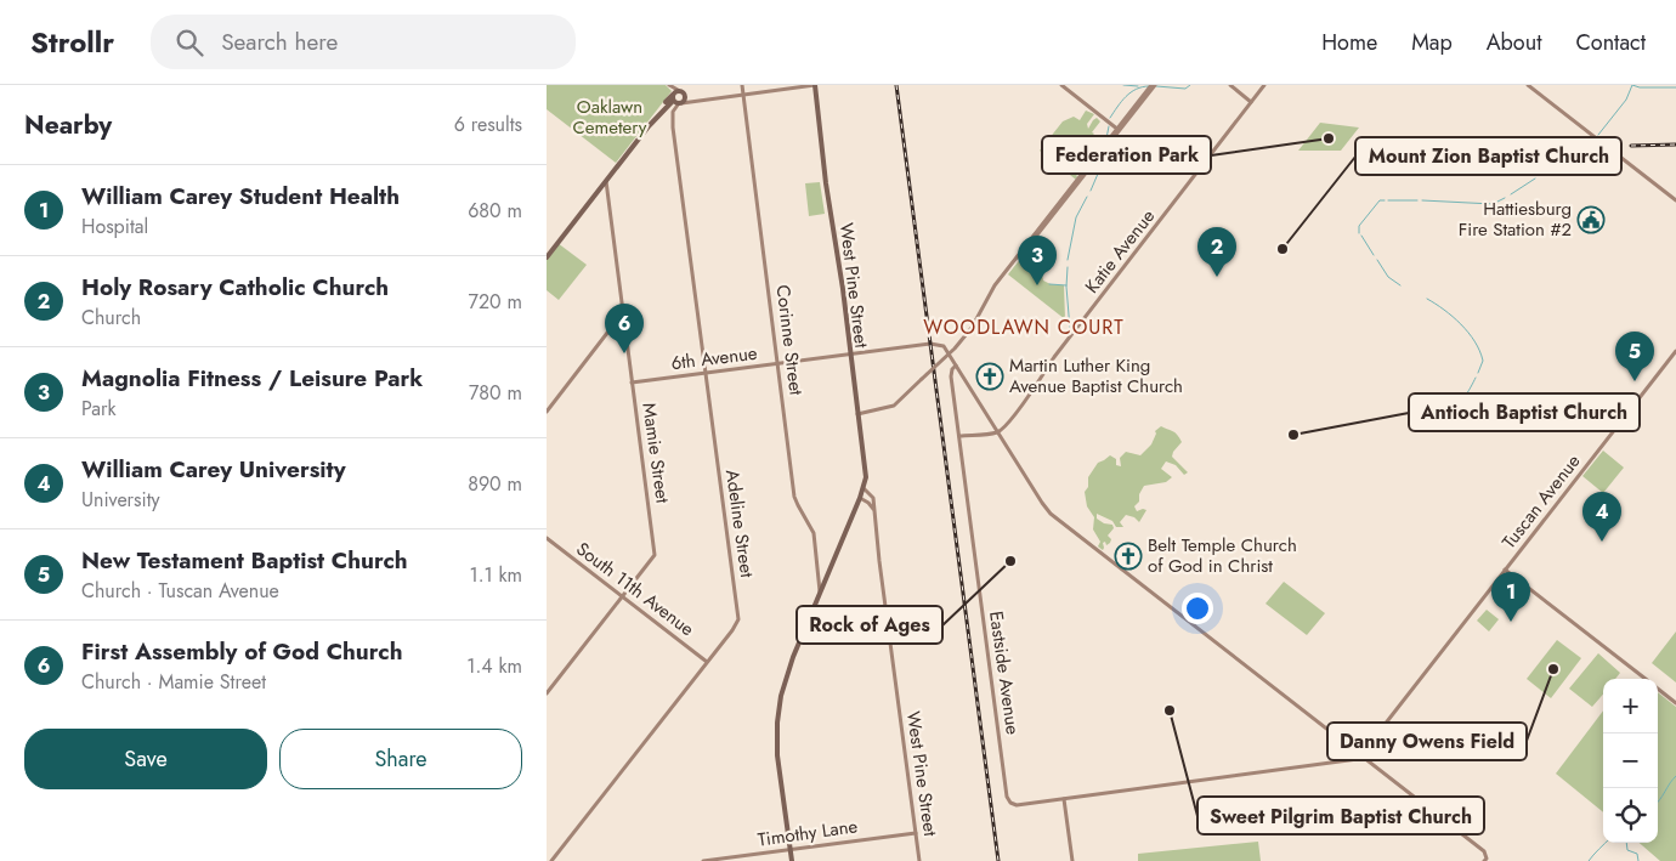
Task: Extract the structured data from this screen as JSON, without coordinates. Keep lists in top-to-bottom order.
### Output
{
  "streets": {
    "main road": ["West Pine Street"],
    "street": [
      "Katie Avenue",
      "Corinne Street",
      "6th Avenue",
      "Mamie Street",
      "Tuscan Avenue",
      "Adeline Street",
      "South 11th Avenue",
      "Eastside Avenue",
      "Timothy Lane"
    ]
  },
  "crossings": [
    ["West Pine Street", "Corinne Street"],
    ["West Pine Street", "6th Avenue"],
    ["West Pine Street", "Timothy Lane"],
    ["Corinne Street", "6th Avenue"],
    ["6th Avenue", "Mamie Street"],
    ["6th Avenue", "Adeline Street"],
    ["6th Avenue", "Eastside Avenue"],
    ["Mamie Street", "South 11th Avenue"],
    ["Adeline Street", "South 11th Avenue"]
  ],
  "districts": ["WOODLAWN COURT"],
  "parks": ["Oaklawn Cemetery"],
  "places": {
    "other": [
      "Federation Park",
      "Mount Zion Baptist Church",
      "Antioch Baptist Church",
      "Rock of Ages",
      "Danny Owens Field",
      "Sweet Pilgrim Baptist Church"
    ],
    "public building": ["Hattiesburg Fire Station #2"],
    "church": ["Martin Luther King Avenue Baptist Church", "Belt Temple Church of God in Christ"]
  },
  "page": {
    "header": "Strollr",
    "search": "Search here",
    "nav": [
      "Home",
      "Map",
      "About",
      "Contact"
    ],
    "heading": ["Nearby", "6 results"],
    "list": [
      {
        "mark": "1",
        "name": "William Carey Student Health",
        "note": "Hospital",
        "value": "680 m"
      },
      {
        "mark": "2",
        "name": "Holy Rosary Catholic Church",
        "note": "Church",
        "value": "720 m"
      },
      {
        "mark": "3",
        "name": "Magnolia Fitness / Leisure Park",
        "note": "Park",
        "value": "780 m"
      },
      {
        "mark": "4",
        "name": "William Carey University",
        "note": "University",
        "value": "890 m"
      },
      {
        "mark": "5",
        "name": "New Testament Baptist Church",
        "note": "Church · Tuscan Avenue",
        "value": "1.1 km"
      },
      {
        "mark": "6",
        "name": "First Assembly of God Church",
        "note": "Church · Mamie Street",
        "value": "1.4 km"
      }
    ],
    "pins": [
      "2",
      "3",
      "6",
      "5",
      "4",
      "1"
    ],
    "map_buttons": ["+", "−"],
    "buttons": ["Save", "Share"]
  }
}
